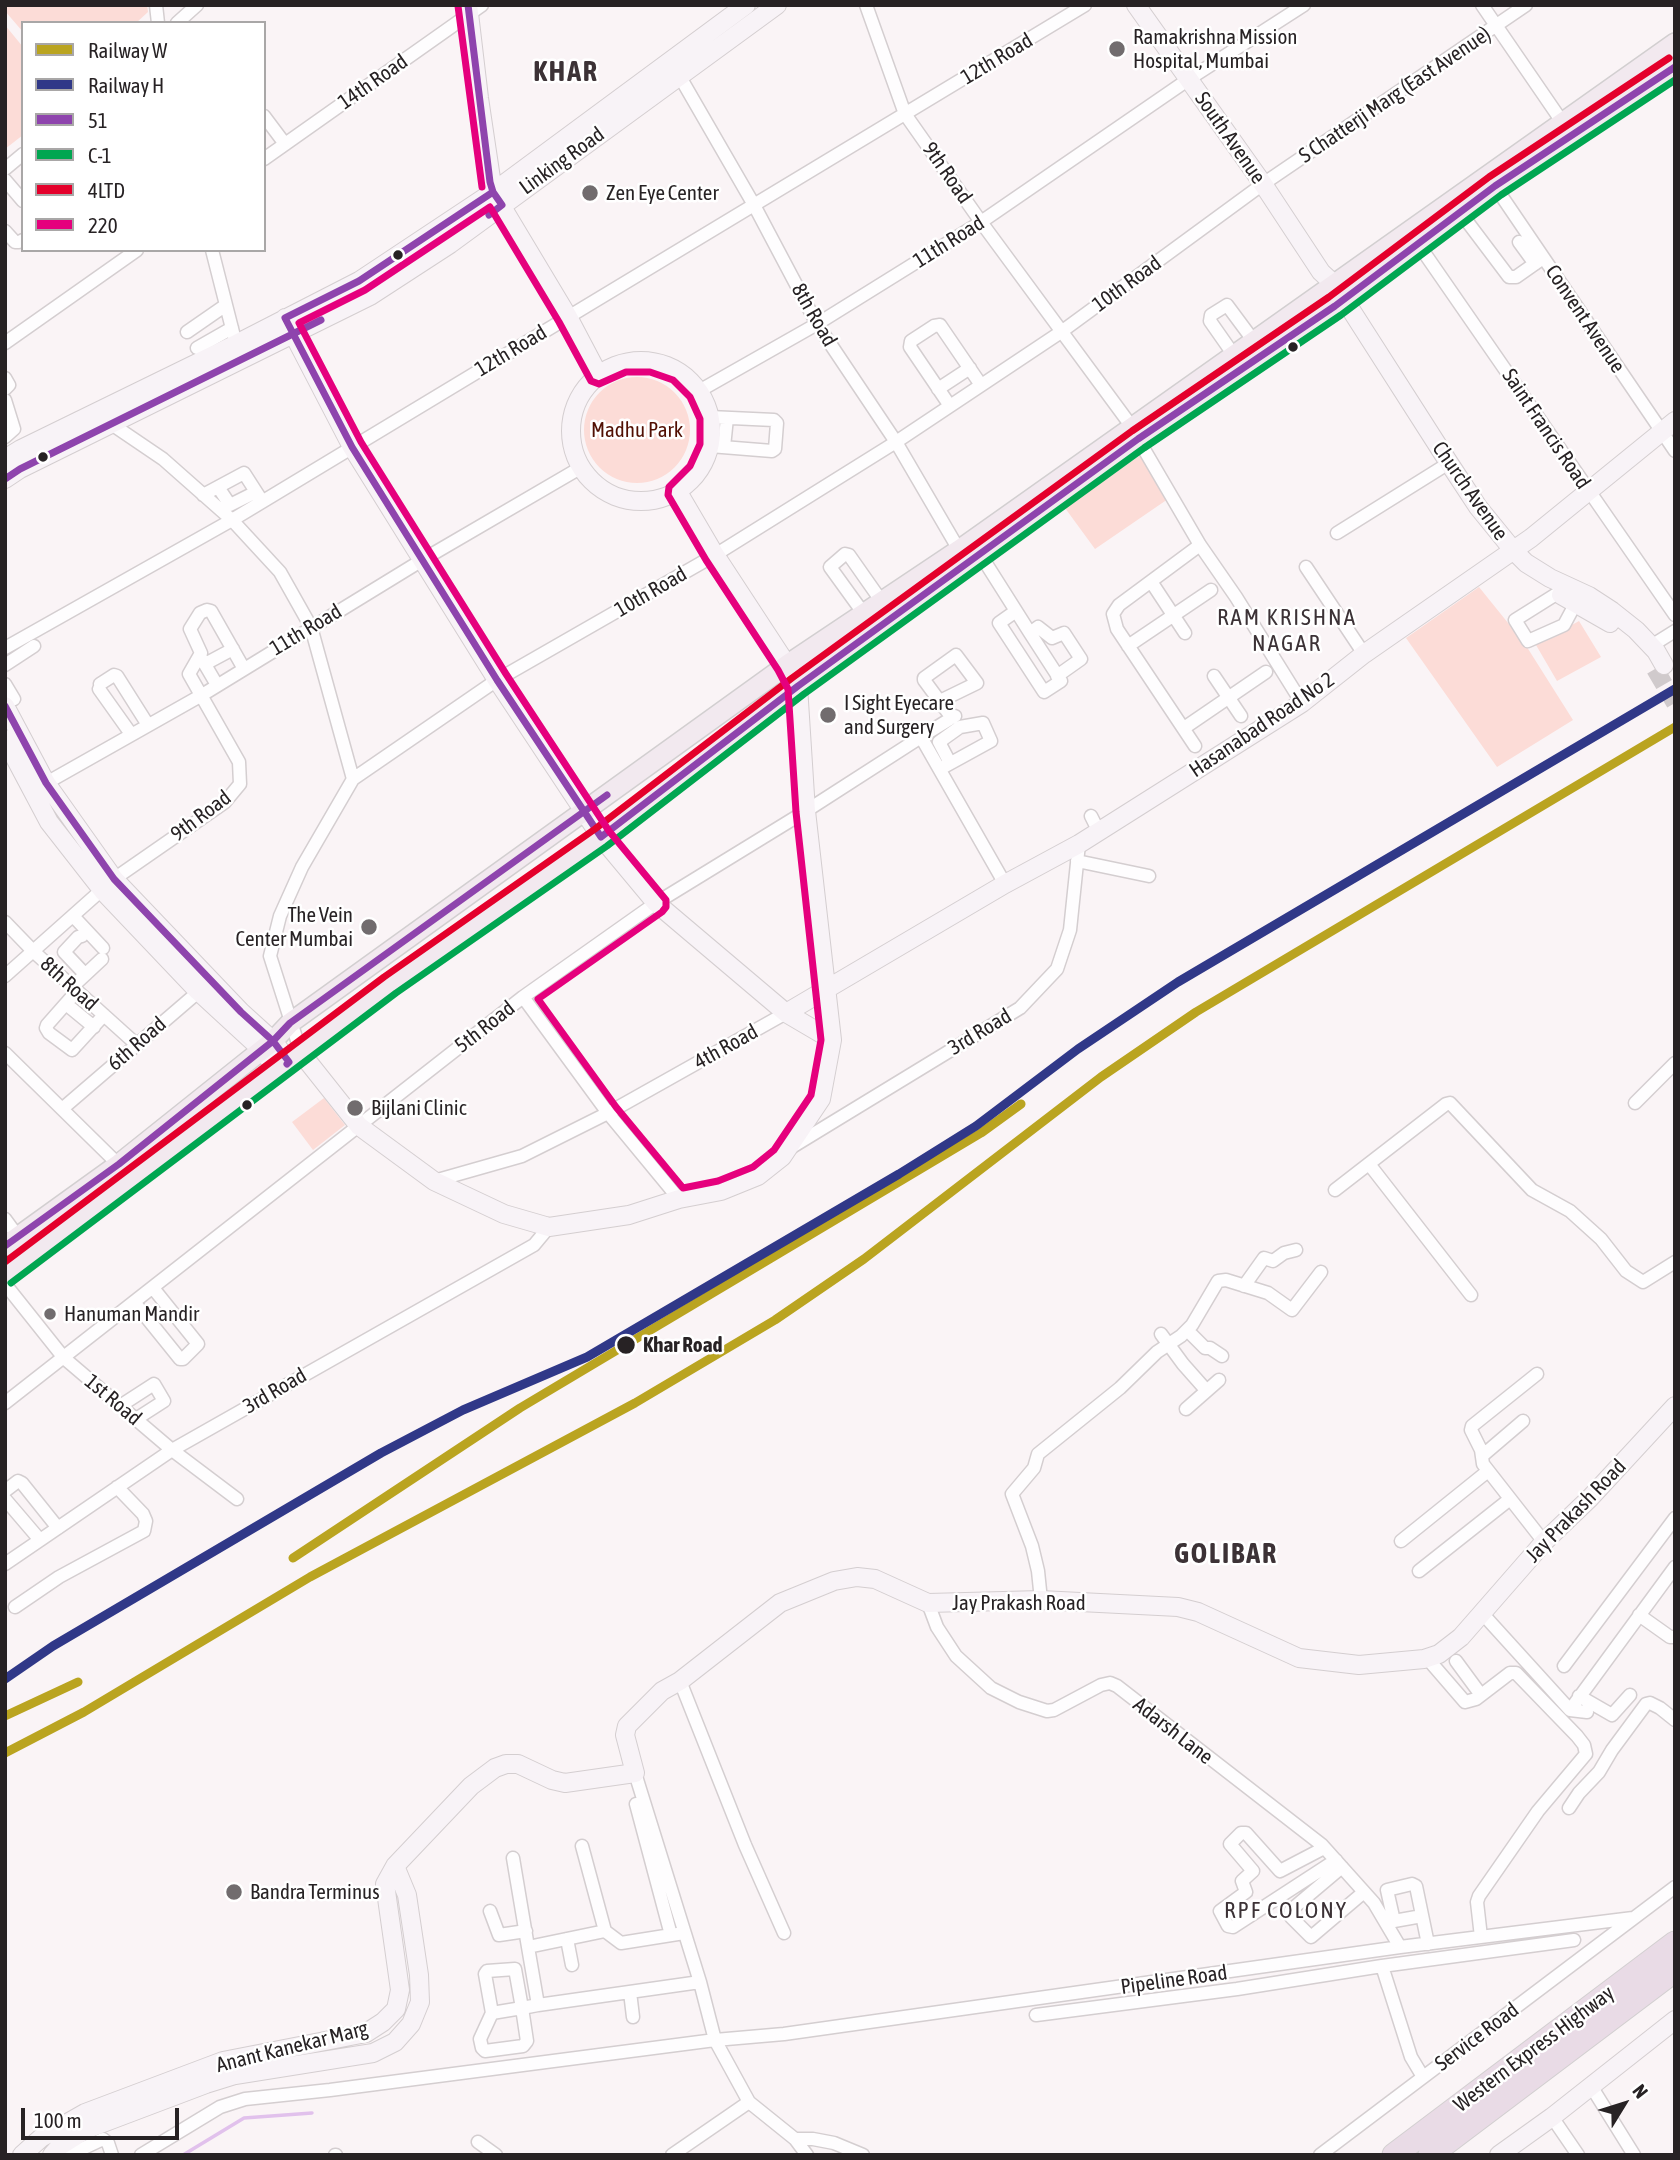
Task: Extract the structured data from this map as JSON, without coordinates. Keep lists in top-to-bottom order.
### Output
{
  "streets": {
    "highway": ["Western Express Highway"],
    "street": [
      "12th Road",
      "14th Road",
      "S Chatterji Marg (East Avenue)",
      "South Avenue",
      "Linking Road",
      "9th Road",
      "11th Road",
      "10th Road",
      "8th Road",
      "Convent Avenue",
      "Saint Francis Road",
      "Church Avenue",
      "Hasanabad Road No 2",
      "5th Road",
      "3rd Road",
      "6th Road",
      "4th Road",
      "1st Road",
      "Jay Prakash Road",
      "Adarsh Lane",
      "Pipeline Road",
      "Service Road",
      "Anant Kanekar Marg"
    ]
  },
  "crossings": [
    ["12th Road", "9th Road"],
    ["12th Road", "8th Road"],
    ["S Chatterji Marg (East Avenue)", "South Avenue"],
    ["S Chatterji Marg (East Avenue)", "10th Road"],
    ["South Avenue", "11th Road"],
    ["South Avenue", "10th Road"],
    ["South Avenue", "Church Avenue"],
    ["Linking Road", "8th Road"],
    ["9th Road", "11th Road"],
    ["9th Road", "10th Road"],
    ["9th Road", "8th Road"],
    ["9th Road", "Hasanabad Road No 2"],
    ["11th Road", "8th Road"],
    ["10th Road", "8th Road"],
    ["8th Road", "6th Road"],
    ["Convent Avenue", "Hasanabad Road No 2"],
    ["Saint Francis Road", "Hasanabad Road No 2"],
    ["Church Avenue", "Hasanabad Road No 2"],
    ["Hasanabad Road No 2", "3rd Road"],
    ["Hasanabad Road No 2", "4th Road"],
    ["5th Road", "1st Road"],
    ["3rd Road", "1st Road"],
    ["Jay Prakash Road", "Adarsh Lane"],
    ["Jay Prakash Road", "Pipeline Road"],
    ["Jay Prakash Road", "Anant Kanekar Marg"],
    ["Adarsh Lane", "Pipeline Road"],
    ["Pipeline Road", "Service Road"]
  ],
  "districts": [
    "KHAR",
    "RAM KRISHNA NAGAR",
    "GOLIBAR",
    "RPF COLONY"
  ],
  "parks": ["Madhu Park"],
  "places": [
    "Ramakrishna Mission Hospital, Mumbai",
    "Zen Eye Center",
    "I Sight Eyecare and Surgery",
    "The Vein Center Mumbai",
    "Bijlani Clinic",
    "Hanuman Mandir",
    "Khar Road",
    "Bandra Terminus"
  ],
  "lines": [
    "transit line 51",
    "transit line 220",
    "transit line 4LTD",
    "transit line C-1",
    "rail line H",
    "rail line W"
  ],
  "legend": [
    "Railway W",
    "Railway H",
    "51",
    "C-1",
    "4LTD",
    "220"
  ],
  "scale_bar": "100 m",
  "north": "top right"
}
